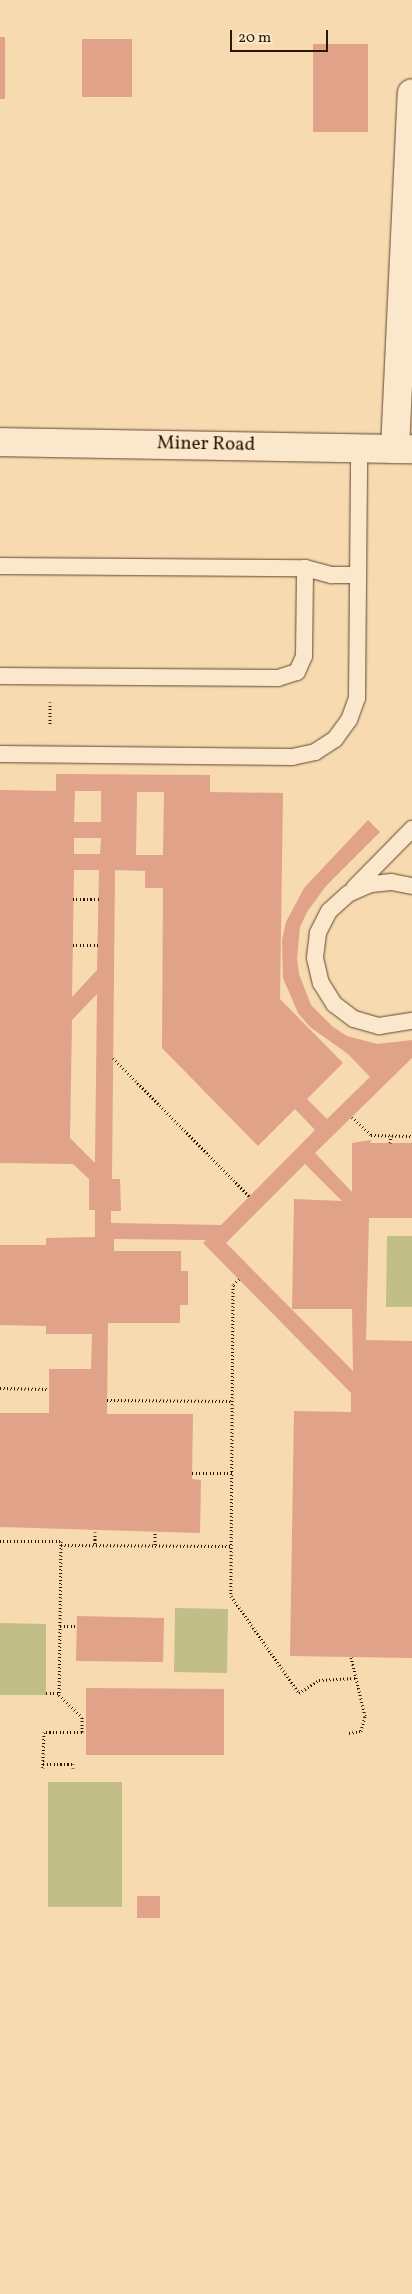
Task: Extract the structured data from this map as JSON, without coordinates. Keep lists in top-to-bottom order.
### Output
{
  "streets": {
    "street": ["Miner Road"]
  },
  "scale_bar": "20 m"
}
